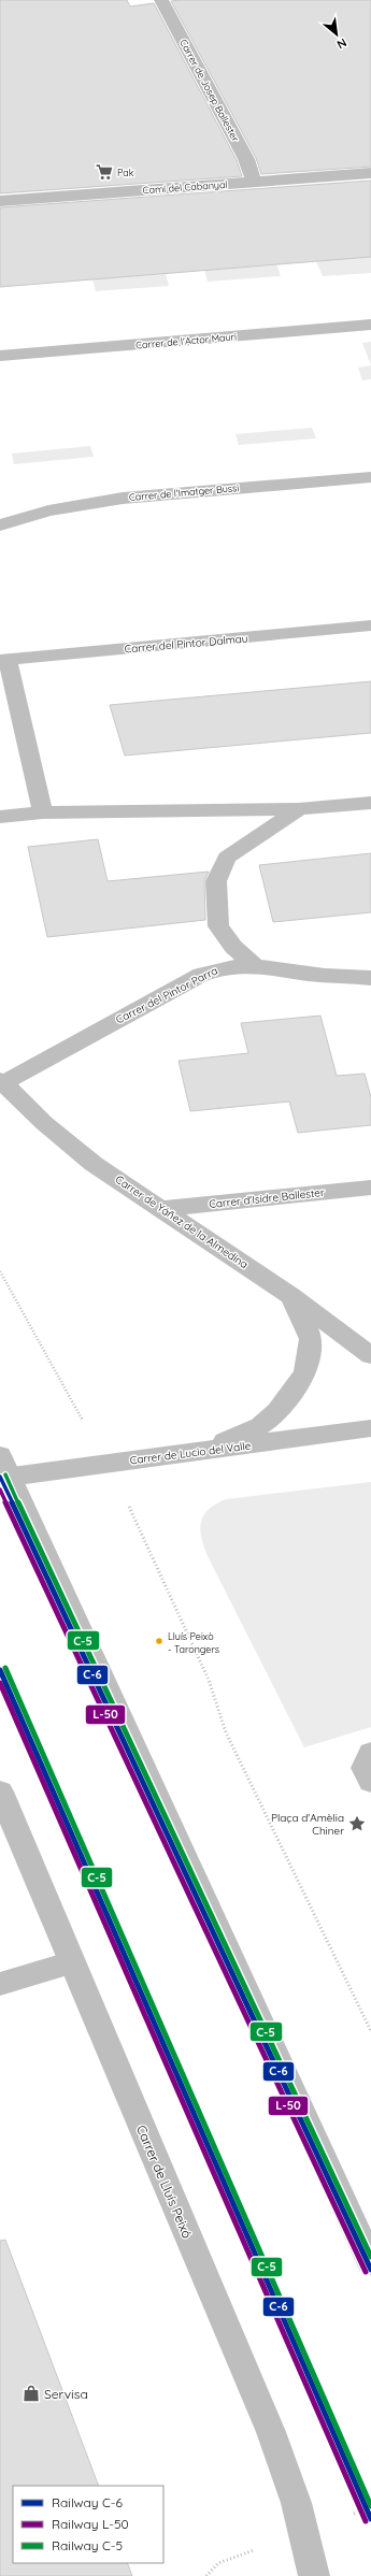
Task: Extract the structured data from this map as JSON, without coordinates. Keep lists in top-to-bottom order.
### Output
{
  "streets": {
    "street": [
      "Carrer de Josep Ballester",
      "Camí del Cabanyal",
      "Carrer de l'Actor Mauri",
      "Carrer de l'Imatger Bussi",
      "Carrer del Pintor Dalmau",
      "Carrer del Pintor Parra",
      "Carrer d'Isidre Ballester",
      "Carrer de Yáñez de la Almedina",
      "Carrer de Lucio del Valle",
      "Carrer de Lluís Peixó"
    ]
  },
  "crossings": [
    ["Carrer de Josep Ballester", "Camí del Cabanyal"],
    ["Carrer del Pintor Parra", "Carrer de Yáñez de la Almedina"],
    ["Carrer d'Isidre Ballester", "Carrer de Yáñez de la Almedina"]
  ],
  "places": {
    "supermarket": ["Pak"],
    "other": ["Lluís Peixò - Tarongers"],
    "place": ["Plaça d'Amèlia Chiner"],
    "shop": ["Servisa"]
  },
  "lines": ["rail line C-5", "rail line C-6", "rail line L-50"],
  "legend": ["Railway C-6", "Railway L-50", "Railway C-5"],
  "north": "bottom right"
}
